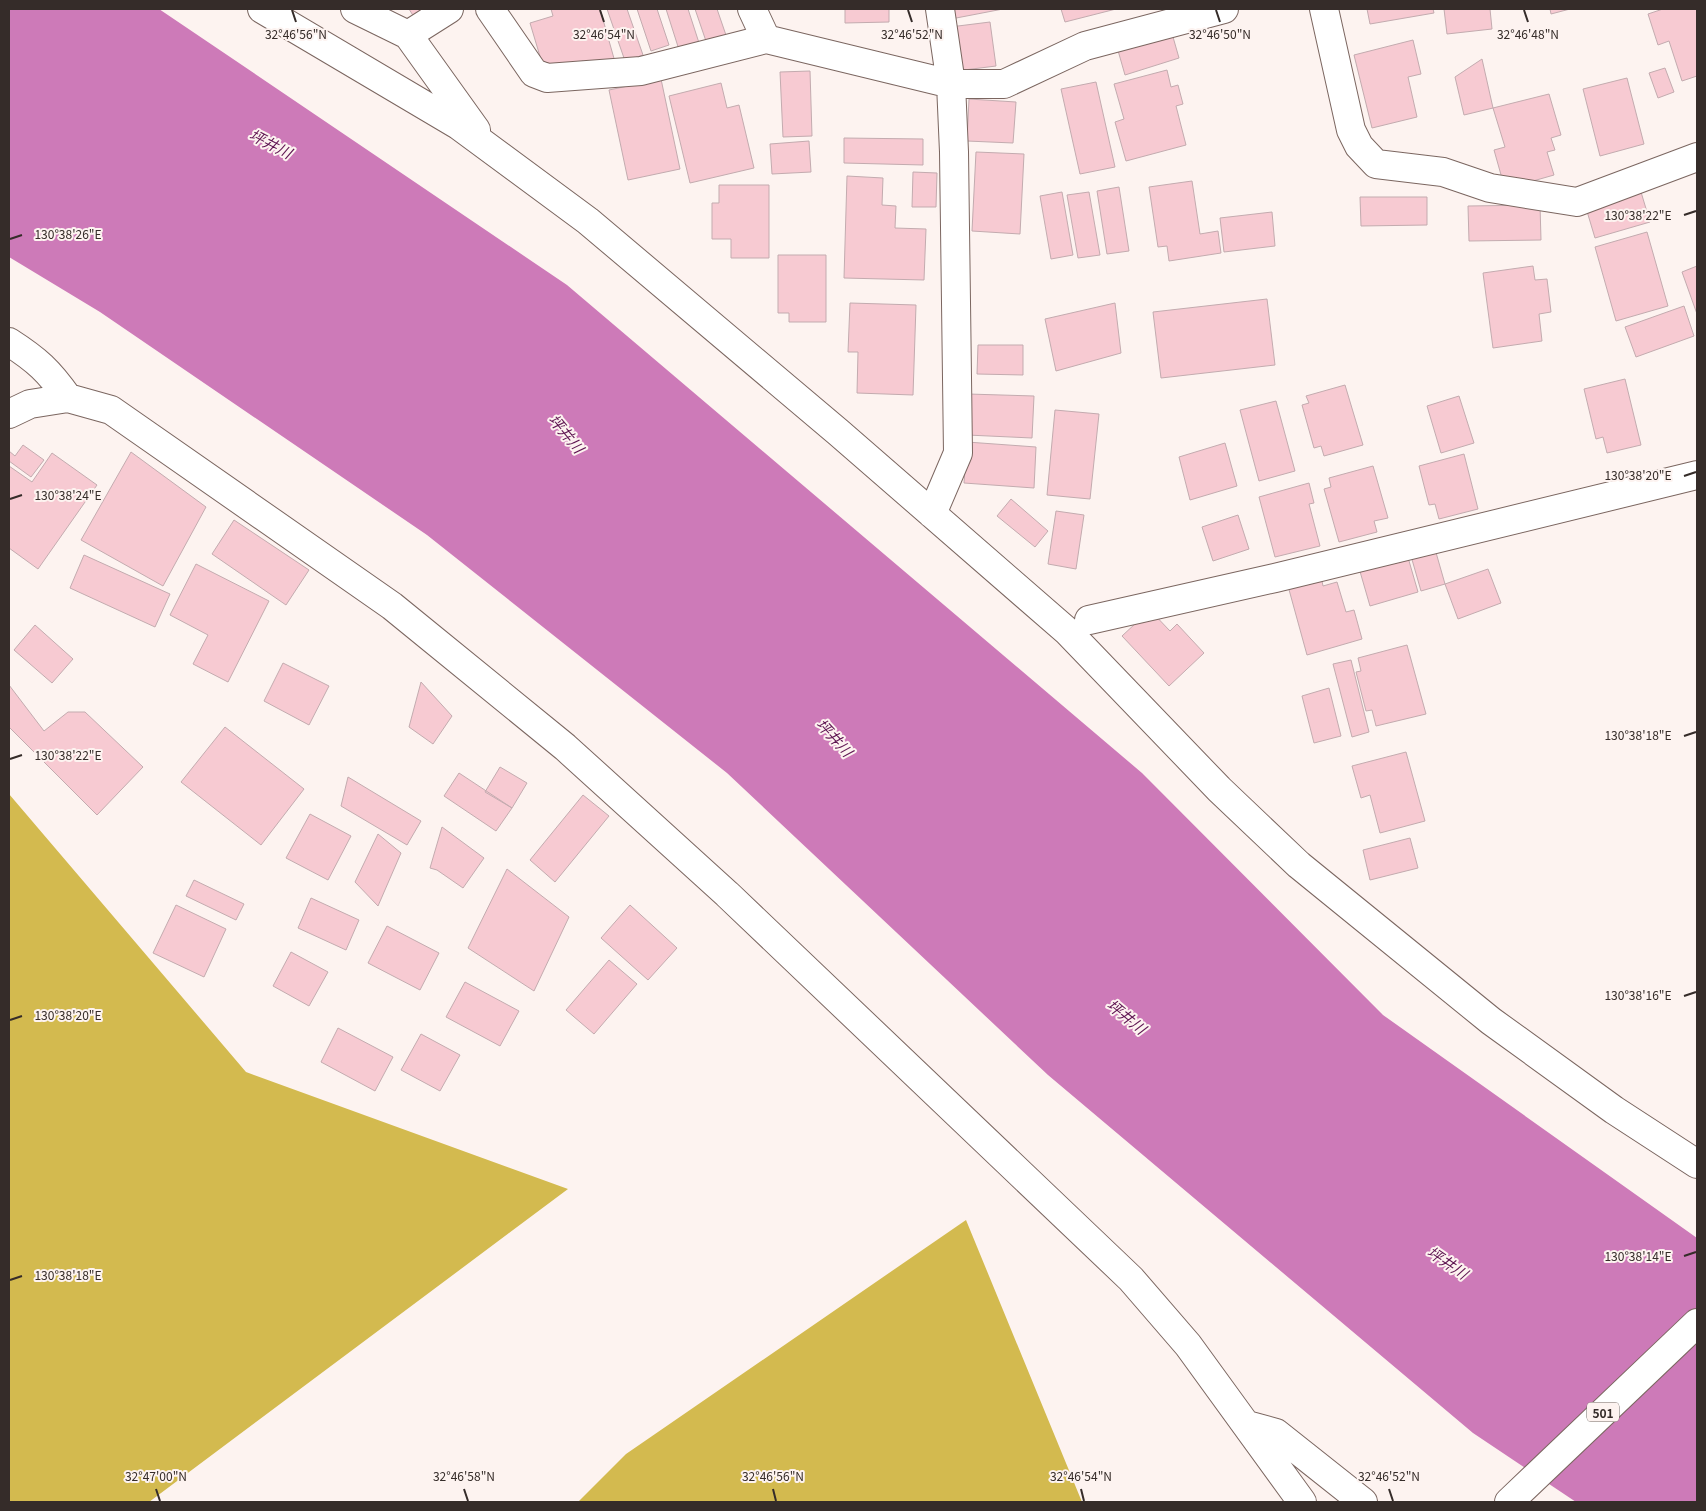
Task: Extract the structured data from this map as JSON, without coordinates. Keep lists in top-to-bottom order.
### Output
{
  "streets": {
    "main road": ["501"]
  },
  "water": ["坪井川"],
  "coordinates": [
    "32°46'56\"N",
    "32°46'54\"N",
    "32°46'52\"N",
    "32°46'50\"N",
    "32°46'48\"N",
    "130°38'22\"E",
    "130°38'26\"E",
    "130°38'20\"E",
    "130°38'24\"E",
    "130°38'18\"E",
    "130°38'16\"E",
    "130°38'14\"E",
    "32°47'00\"N",
    "32°46'58\"N"
  ]
}
